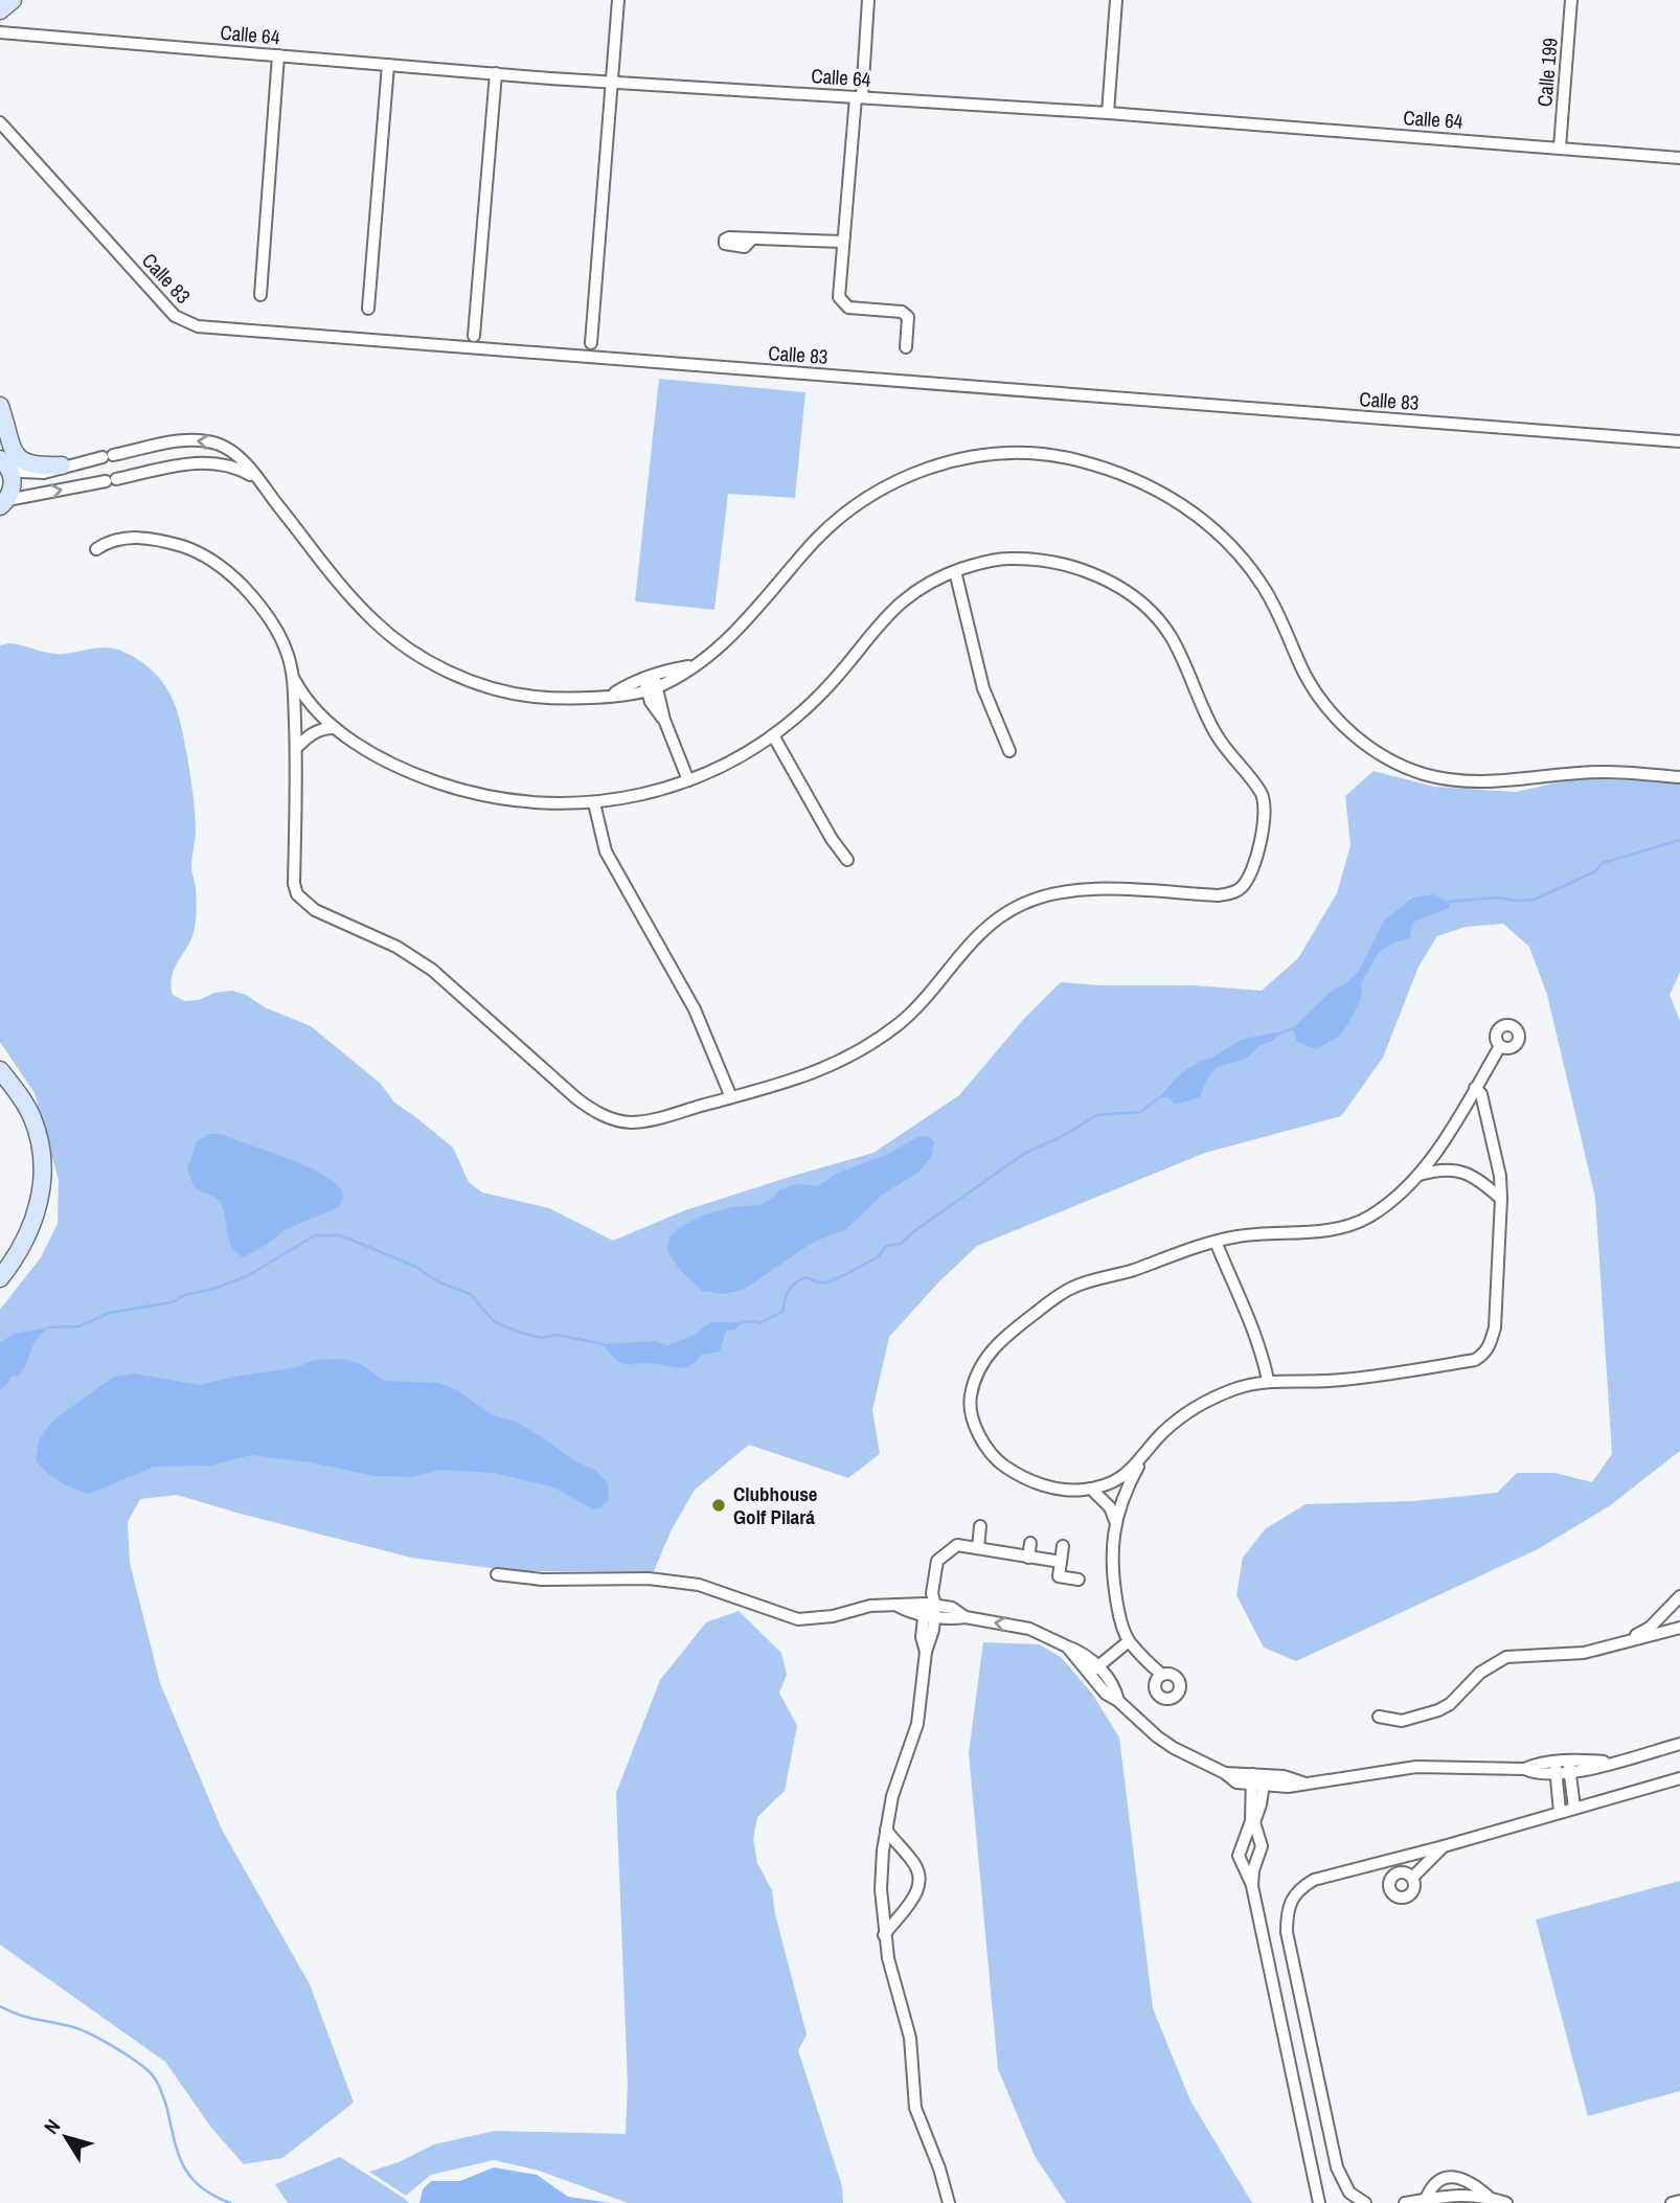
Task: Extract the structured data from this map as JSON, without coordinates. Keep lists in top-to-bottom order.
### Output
{
  "streets": {
    "street": ["Calle 64", "Calle 199", "Calle 83"]
  },
  "crossings": [
    ["Calle 64", "Calle 199"]
  ],
  "places": ["Clubhouse Golf Pilará"],
  "north": "top left"
}
